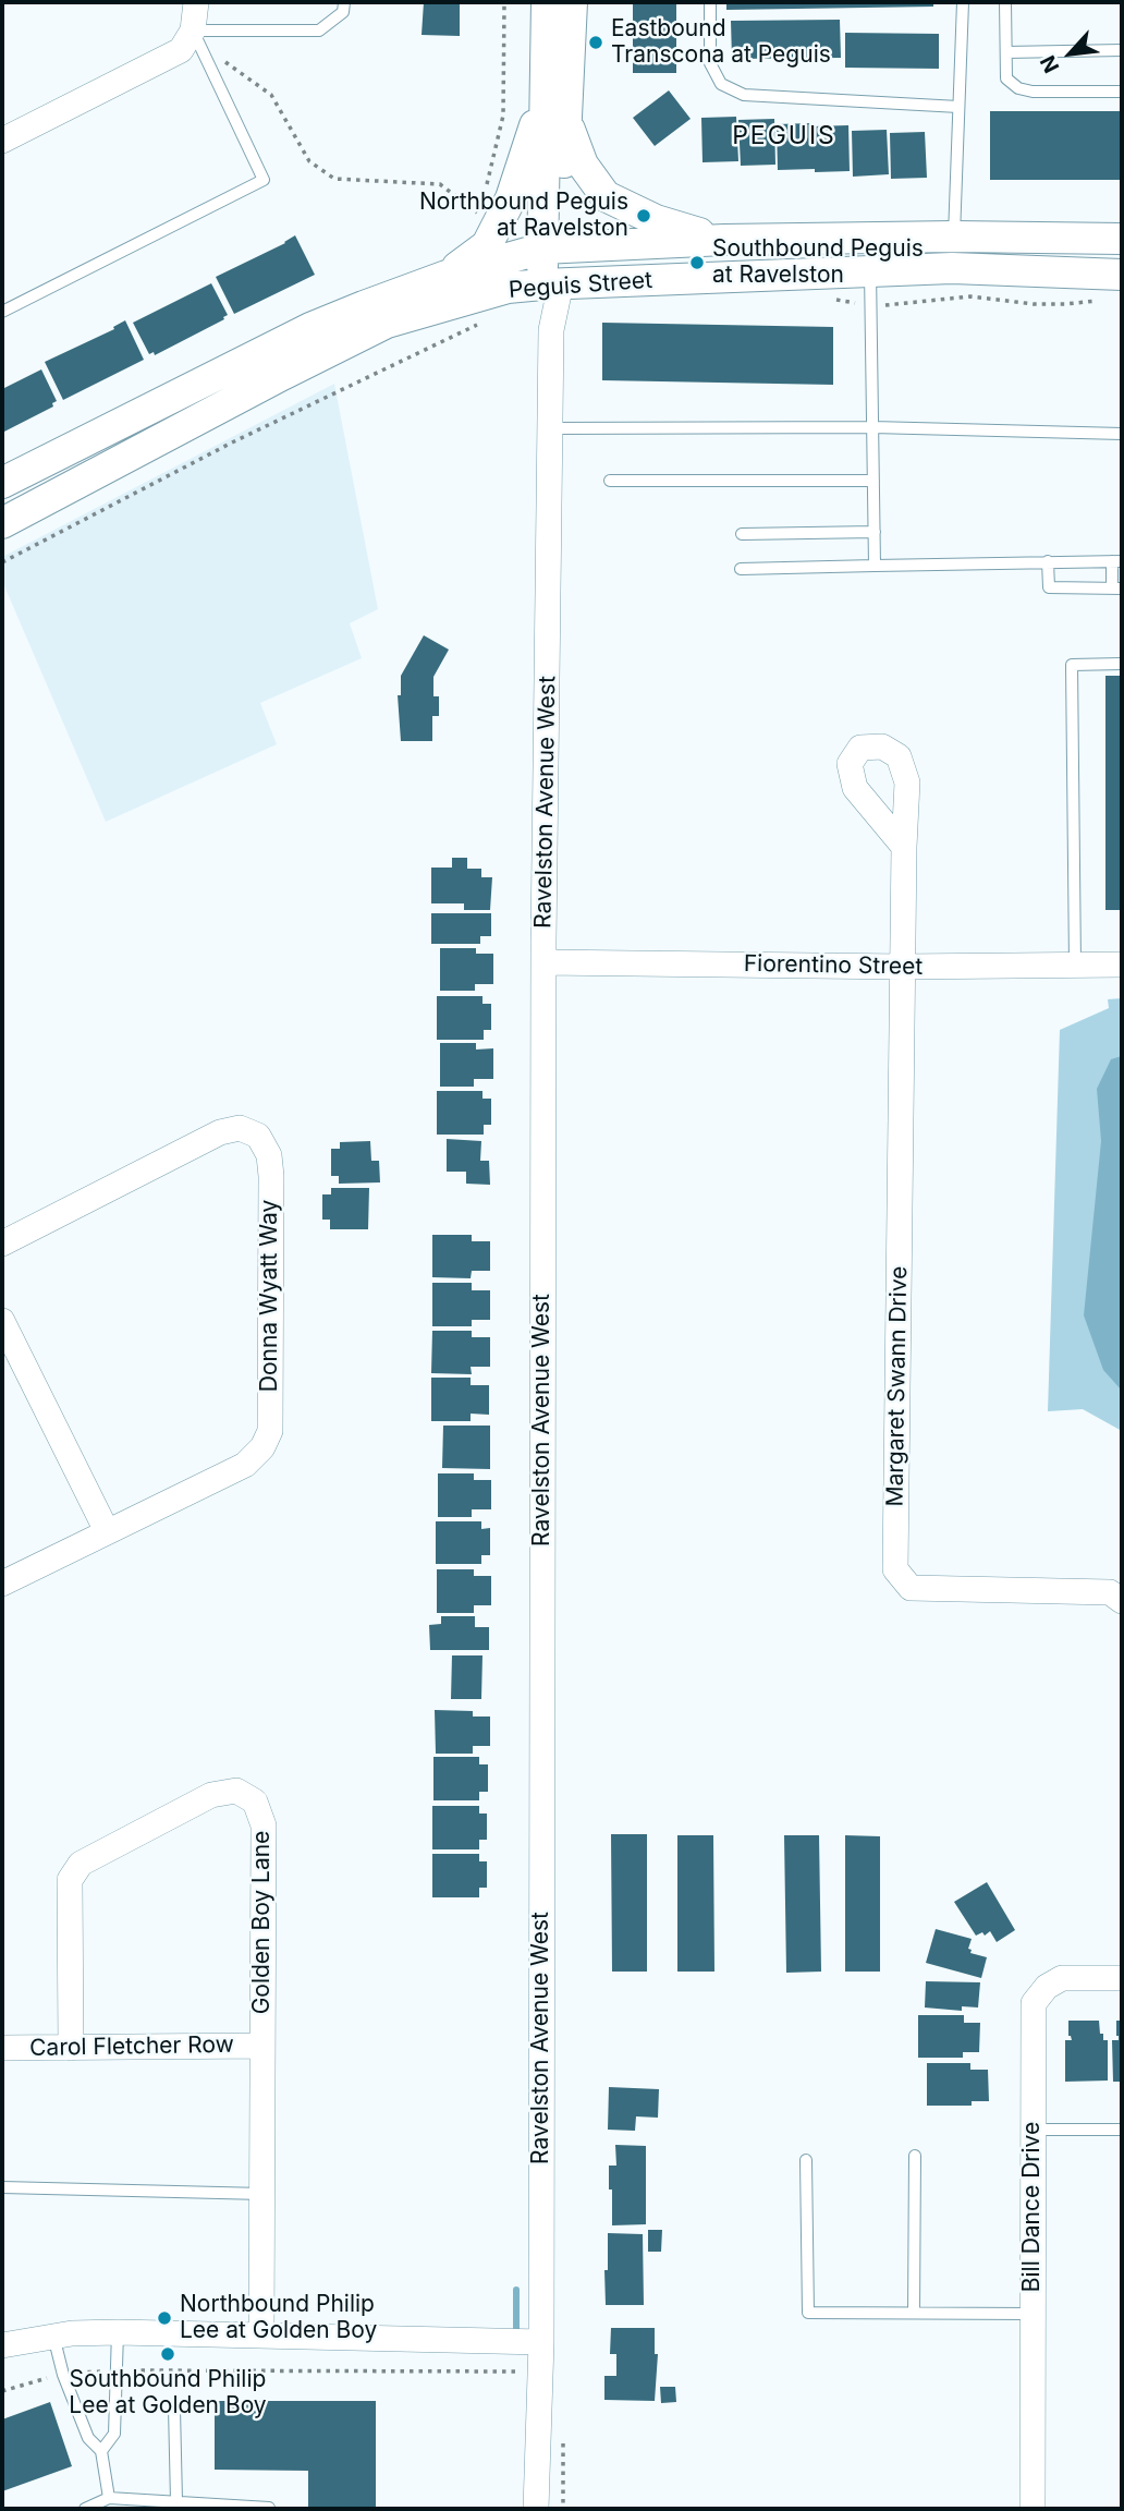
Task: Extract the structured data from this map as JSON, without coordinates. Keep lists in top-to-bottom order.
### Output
{
  "streets": {
    "street": [
      "Peguis Street",
      "Ravelston Avenue West",
      "Fiorentino Street",
      "Donna Wyatt Way",
      "Margaret Swann Drive",
      "Golden Boy Lane",
      "Carol Fletcher Row",
      "Bill Dance Drive"
    ]
  },
  "crossings": [
    ["Peguis Street", "Ravelston Avenue West"],
    ["Ravelston Avenue West", "Fiorentino Street"],
    ["Fiorentino Street", "Margaret Swann Drive"],
    ["Golden Boy Lane", "Carol Fletcher Row"]
  ],
  "districts": ["PEGUIS"],
  "places": [
    "Eastbound Transcona at Peguis",
    "Northbound Peguis at Ravelston",
    "Southbound Peguis at Ravelston",
    "Northbound Philip Lee at Golden Boy",
    "Southbound Philip Lee at Golden Boy"
  ],
  "north": "bottom left"
}
